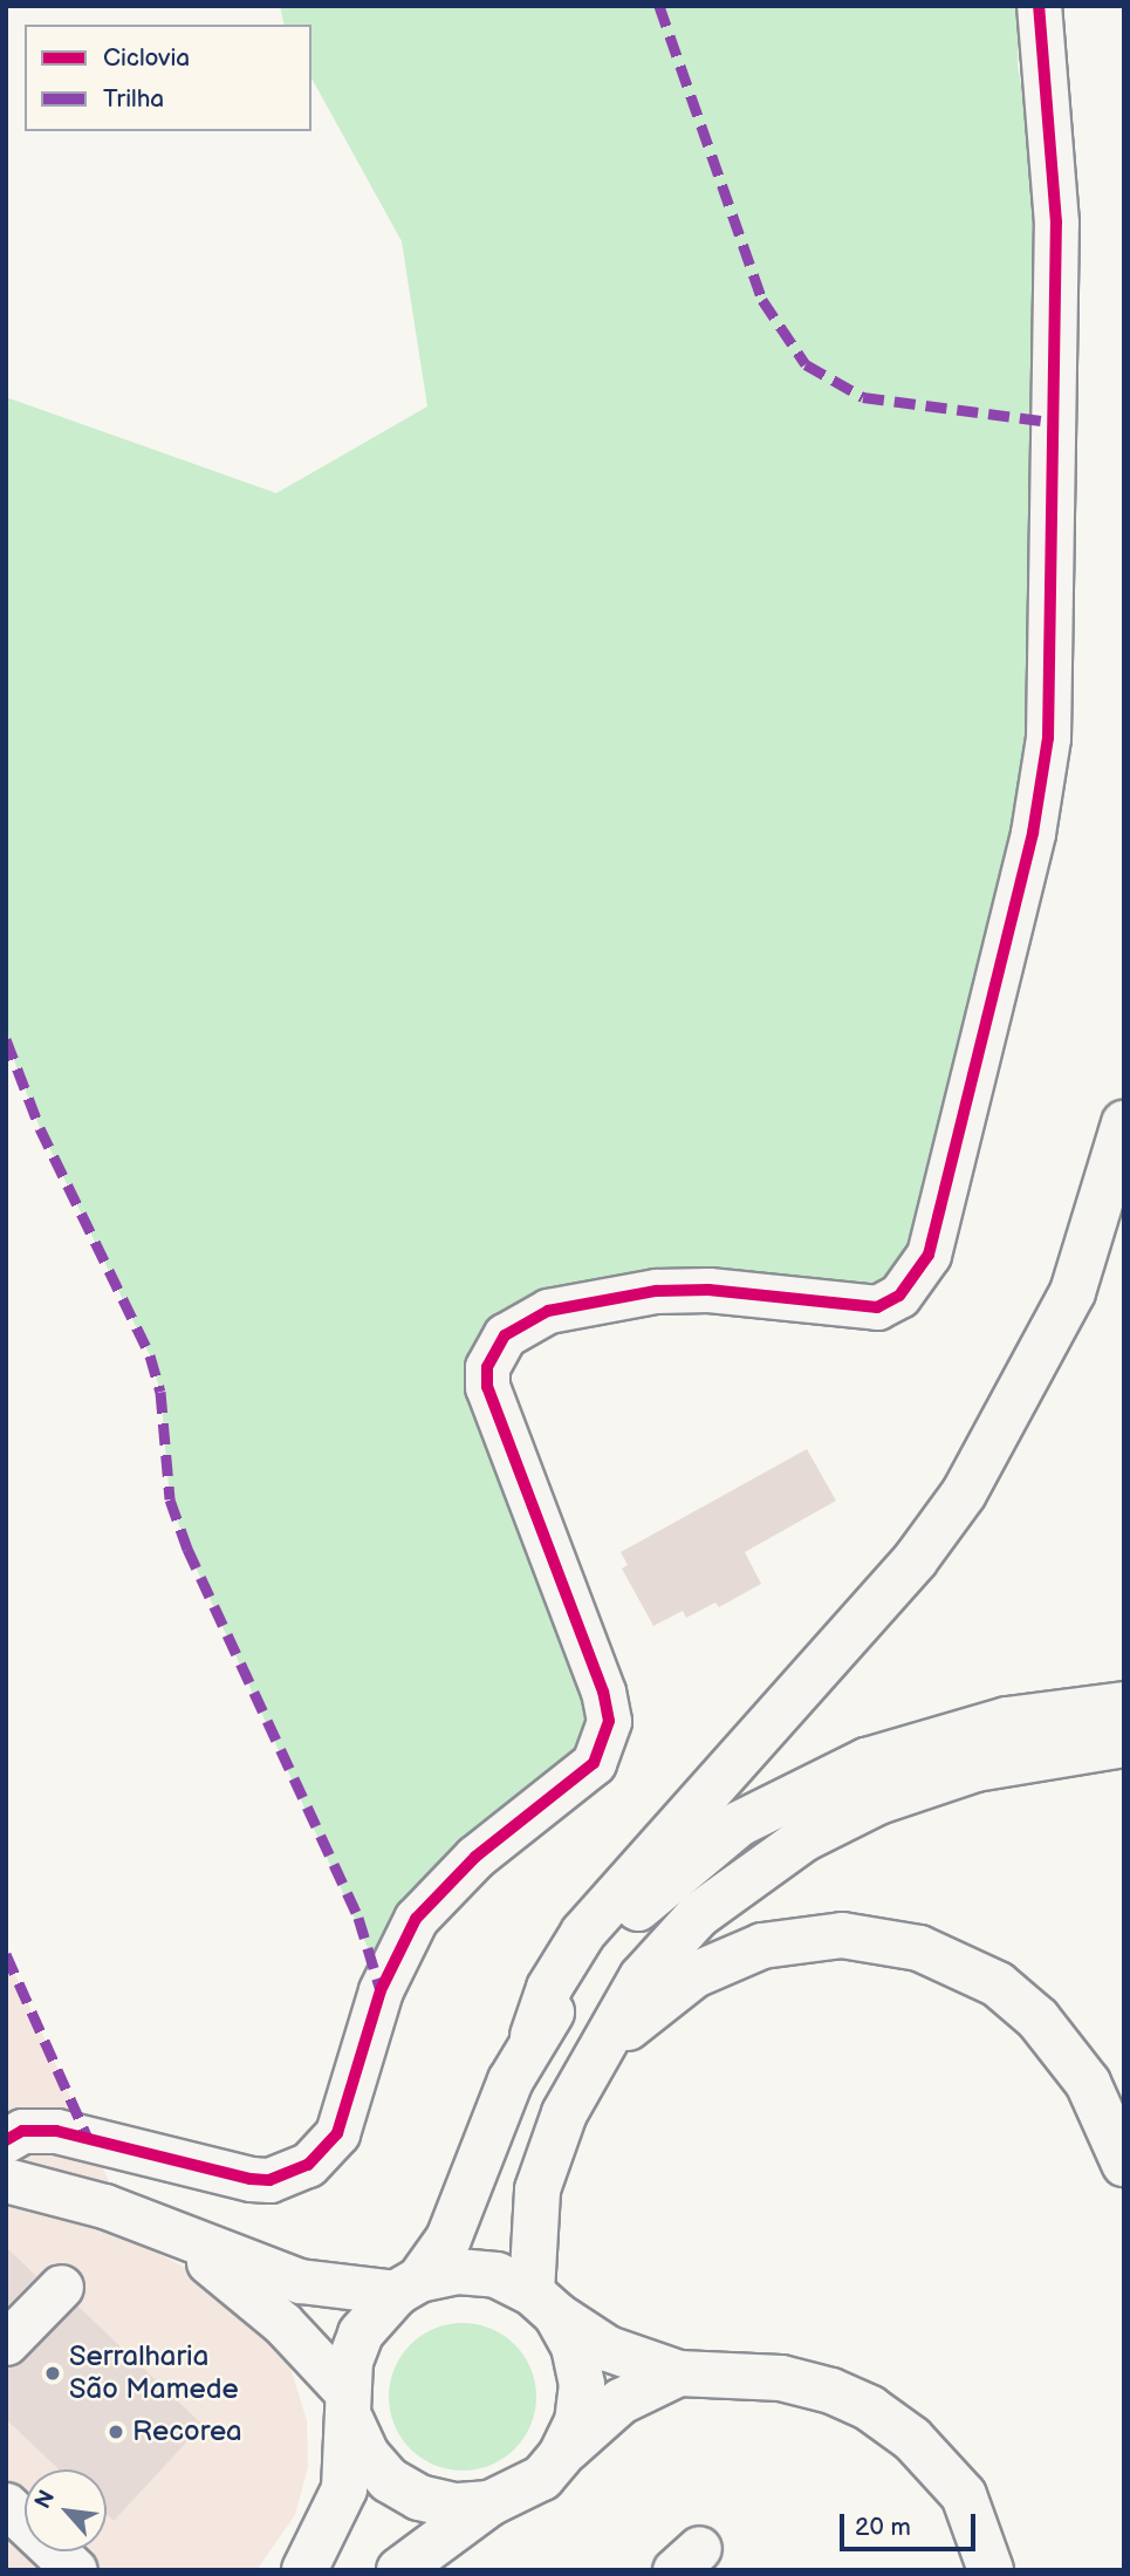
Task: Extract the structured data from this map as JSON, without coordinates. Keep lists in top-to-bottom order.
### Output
{
  "places": ["Serralharia São Mamede", "Recorea"],
  "legend": ["Ciclovia", "Trilha"],
  "scale_bar": "20 m",
  "north": "top left"
}
